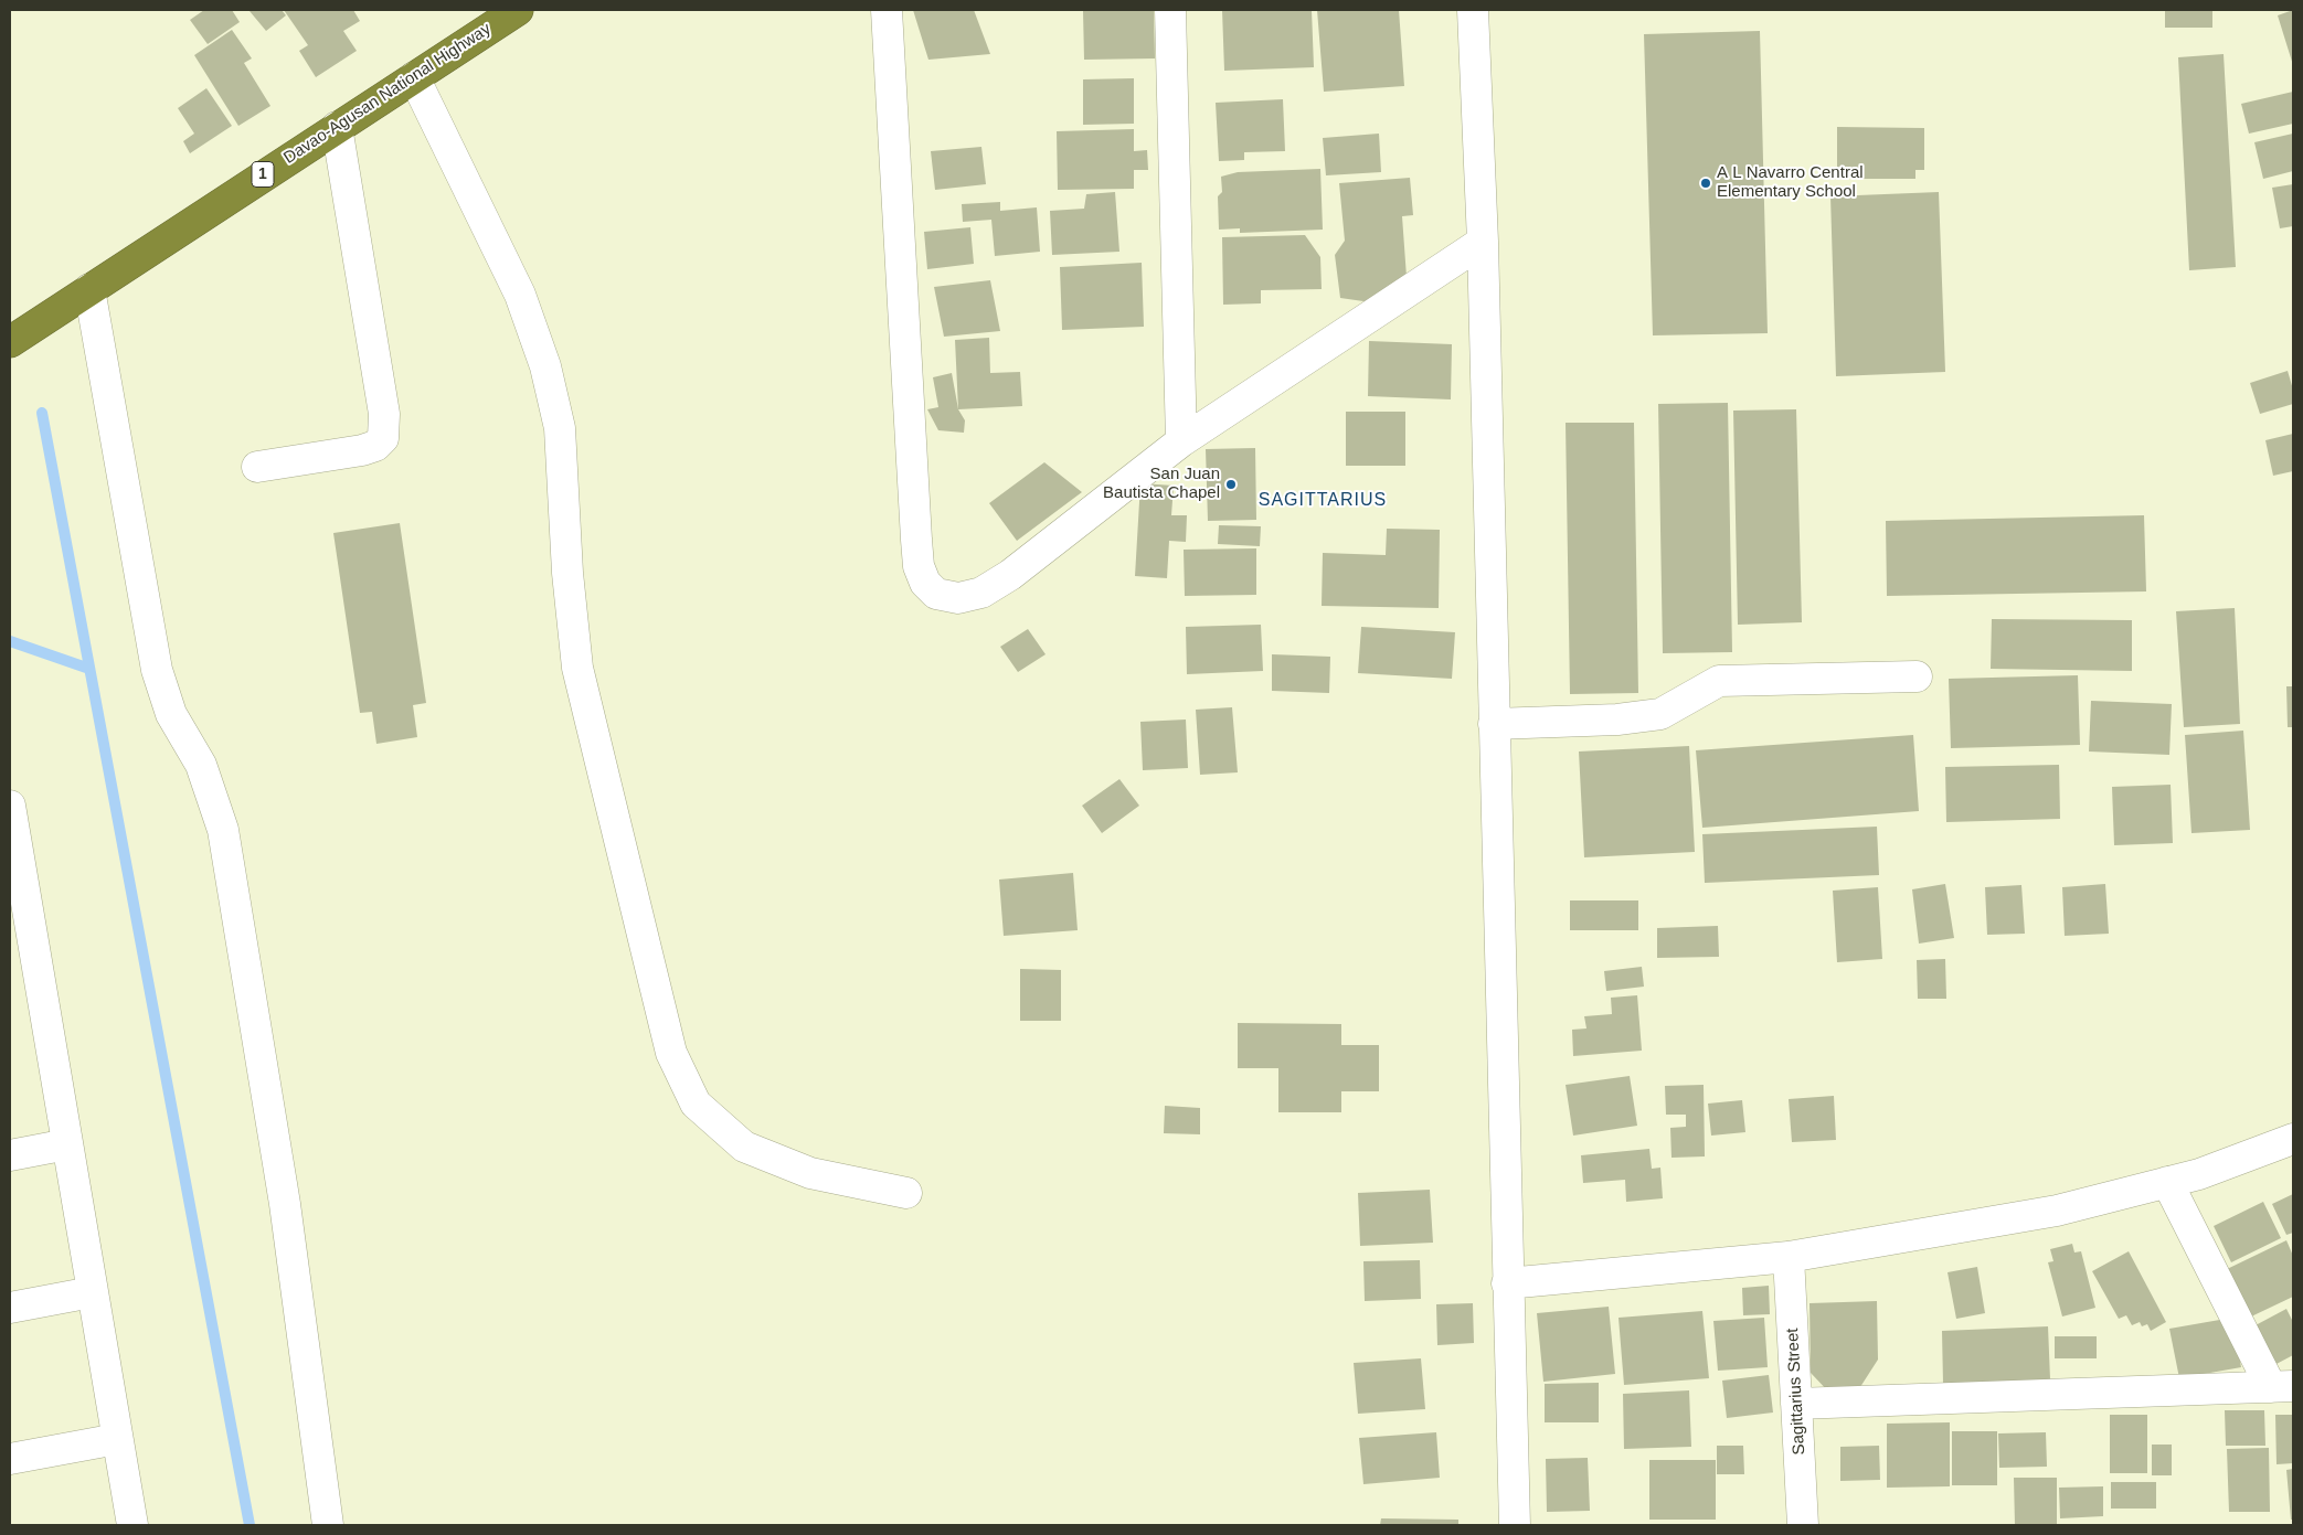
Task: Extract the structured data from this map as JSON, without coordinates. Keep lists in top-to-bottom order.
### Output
{
  "streets": {
    "highway": ["Davao-Agusan National Highway", "1"],
    "street": ["Sagittarius Street"]
  },
  "districts": ["SAGITTARIUS"],
  "places": ["A L Navarro Central Elementary School", "San Juan Bautista Chapel"]
}
